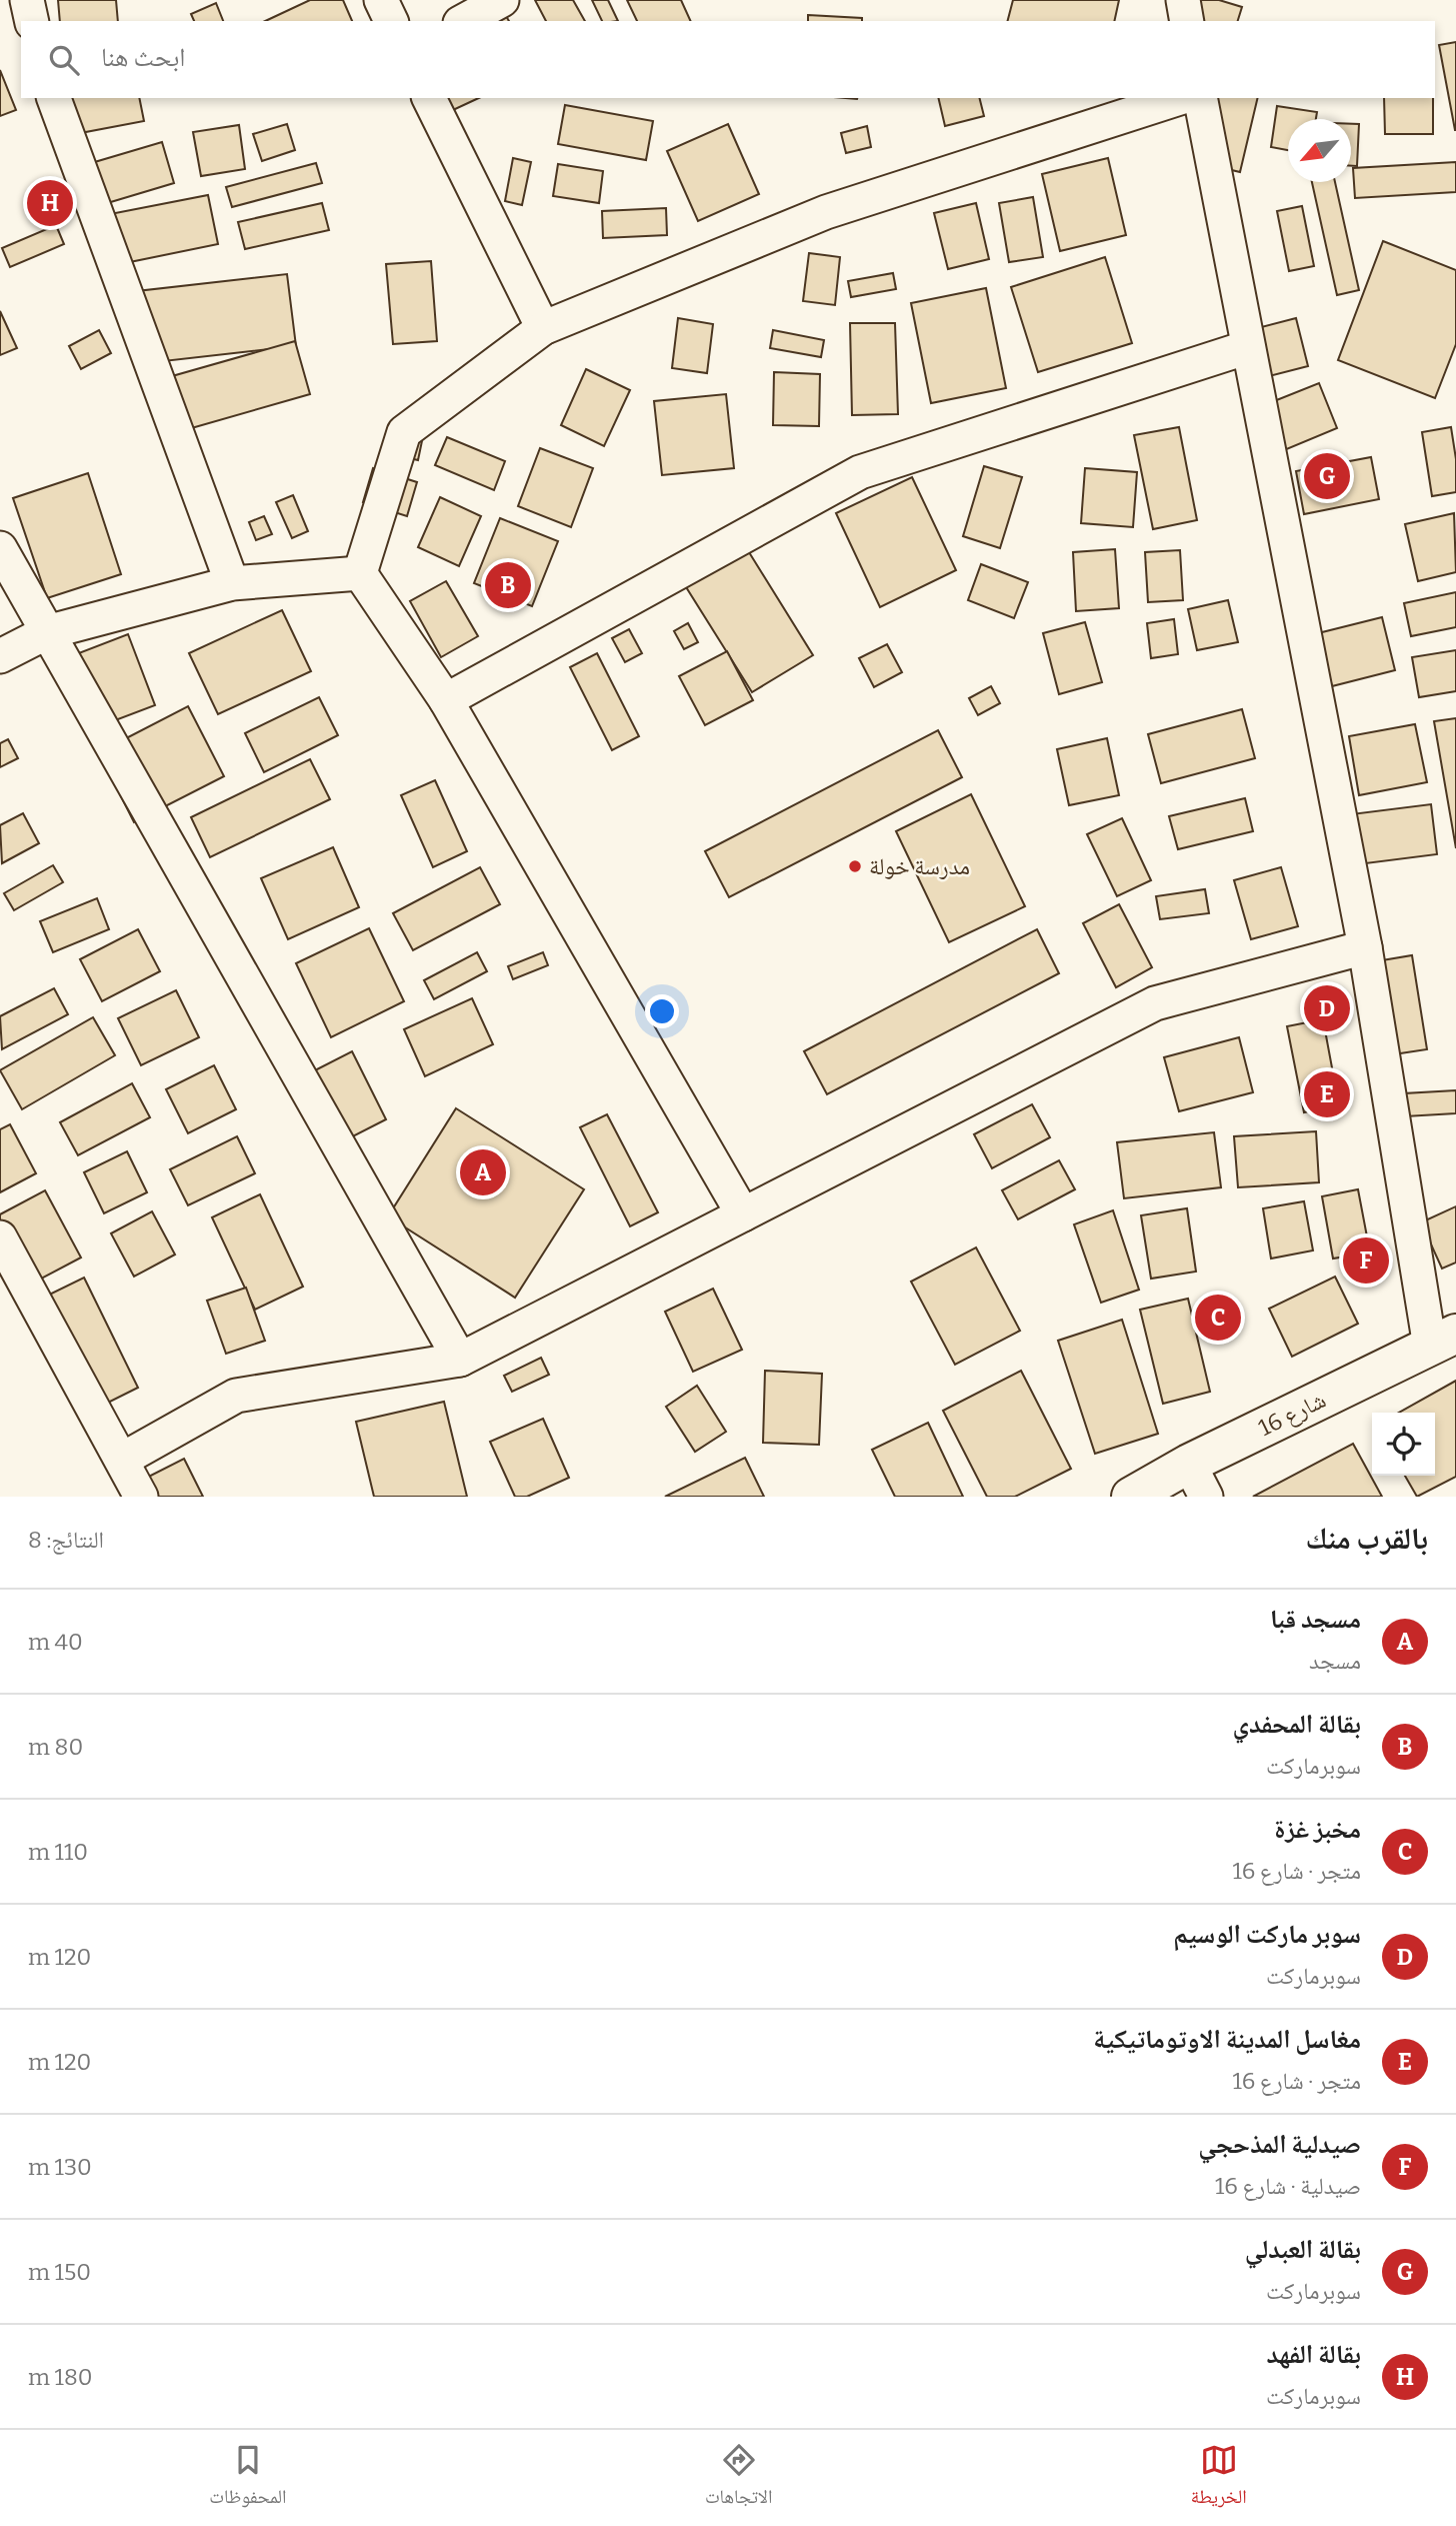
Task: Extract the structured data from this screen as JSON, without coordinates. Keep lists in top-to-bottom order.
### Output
{
  "streets": {
    "street": ["شارع 16"]
  },
  "places": ["مدرسة خولة"],
  "north": "bottom left",
  "page": {
    "search": "ابحث هنا",
    "pins": [
      "H",
      "G",
      "B",
      "D",
      "E",
      "A",
      "F",
      "C"
    ],
    "heading": ["بالقرب منك", "النتائج: 8"],
    "list": [
      {
        "mark": "A",
        "name": "مسجد قبا",
        "note": "مسجد",
        "value": "40 m"
      },
      {
        "mark": "B",
        "name": "بقالة المحفدي",
        "note": "سوبرماركت",
        "value": "80 m"
      },
      {
        "mark": "C",
        "name": "مخبز غزة",
        "note": "متجر · شارع 16",
        "value": "110 m"
      },
      {
        "mark": "D",
        "name": "سوبر ماركت الوسيم",
        "note": "سوبرماركت",
        "value": "120 m"
      },
      {
        "mark": "E",
        "name": "مغاسل المدينة الاوتوماتيكية",
        "note": "متجر · شارع 16",
        "value": "120 m"
      },
      {
        "mark": "F",
        "name": "صيدلية المذحجي",
        "note": "صيدلية · شارع 16",
        "value": "130 m"
      },
      {
        "mark": "G",
        "name": "بقالة العبدلي",
        "note": "سوبرماركت",
        "value": "150 m"
      },
      {
        "mark": "H",
        "name": "بقالة الفهد",
        "note": "سوبرماركت",
        "value": "180 m"
      }
    ],
    "nav": ["الخريطة", "الاتجاهات", "المحفوظات"]
  }
}
